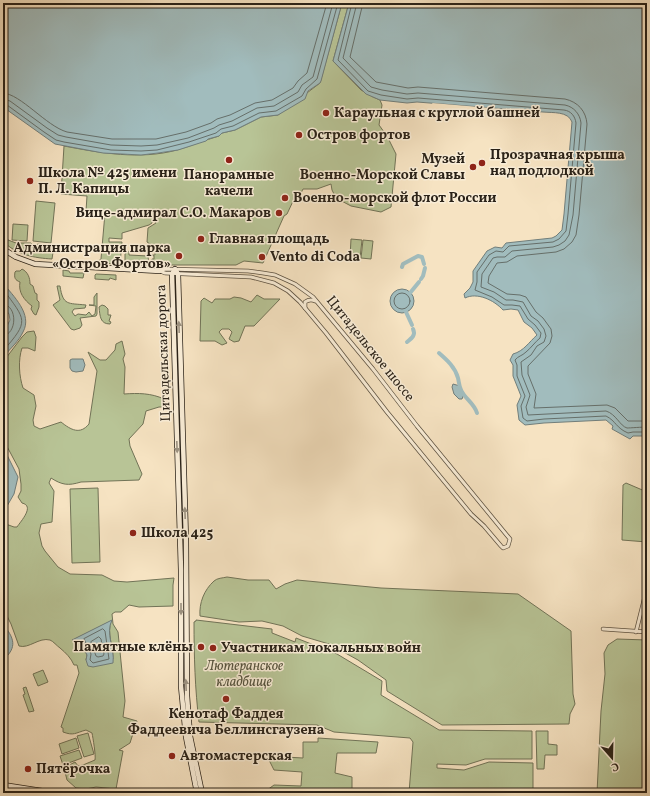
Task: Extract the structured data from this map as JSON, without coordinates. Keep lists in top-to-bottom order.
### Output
{
  "streets": {
    "street": ["Цитадельское шоссе", "Цитадельская дорога"]
  },
  "crossings": [
    ["Цитадельское шоссе", "Цитадельская дорога"]
  ],
  "parks": ["Лютеранское кладбище"],
  "places": [
    "Караульная с круглой башней",
    "Остров фортов",
    "Панорамные качели",
    "Прозрачная крыша над подлодкой",
    "Музей Военно-Морской Славы",
    "Школа № 425 имени П. Л. Капицы",
    "Военно-морской флот России",
    "Вице-адмирал С.О. Макаров",
    "Главная площадь",
    "Администрация парка «Остров Фортов»",
    "Vento di Coda",
    "Школа 425",
    "Памятные клёны",
    "Участникам локальных войн",
    "Кенотаф Фаддея Фаддеевича Беллинсгаузена",
    "Автомастерская",
    "Пятёрочка"
  ],
  "north": "bottom"
}
